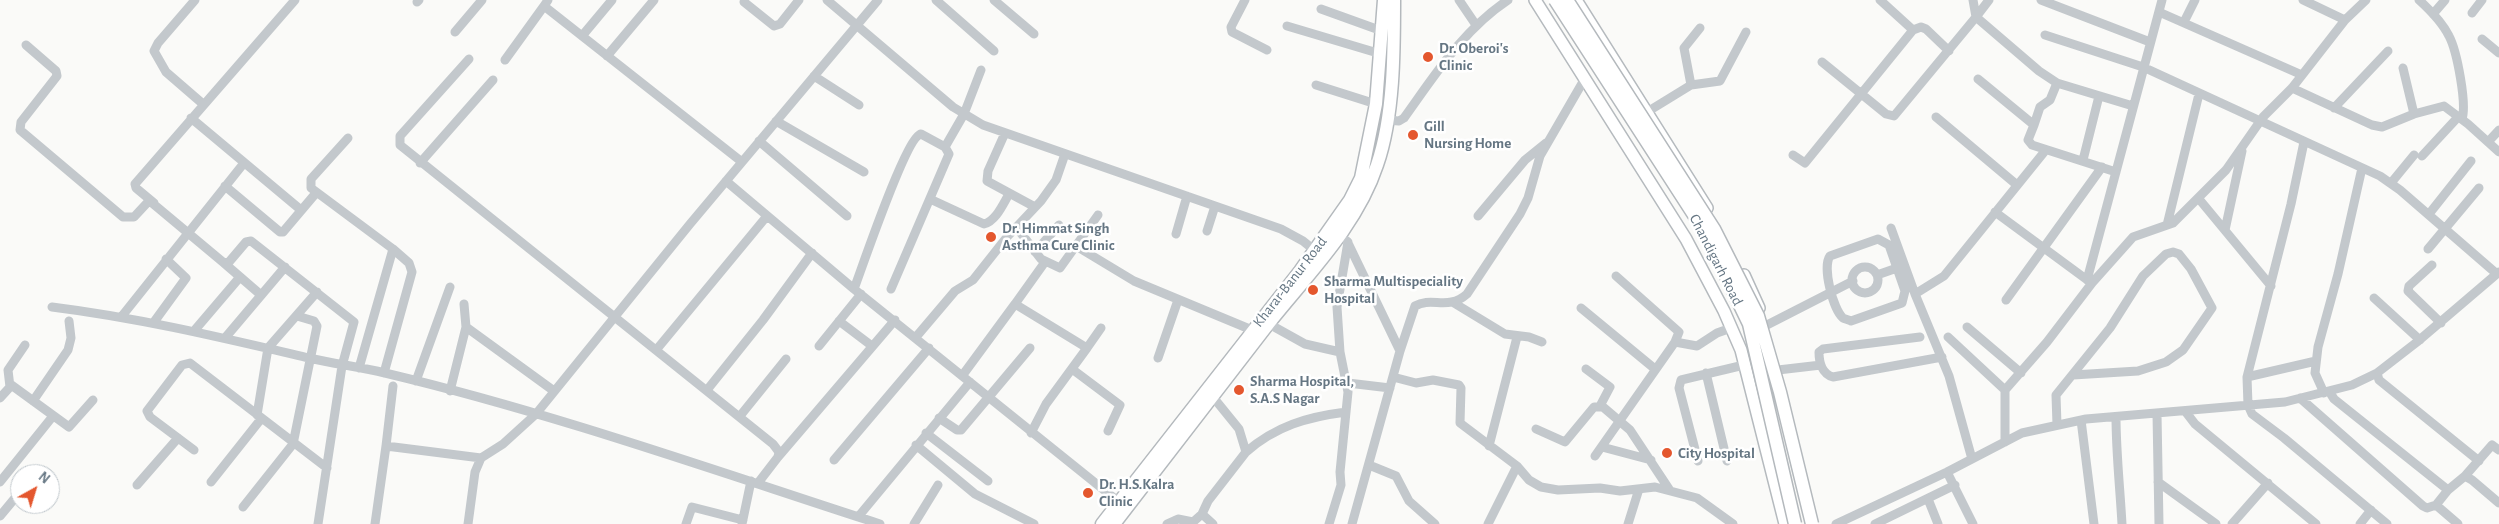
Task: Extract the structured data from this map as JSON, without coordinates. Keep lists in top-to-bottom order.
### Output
{
  "streets": {
    "highway": ["Chandigarh Road", "Kharar-Banur Road"]
  },
  "places": [
    "Dr. Oberoi's Clinic",
    "Gill Nursing Home",
    "Dr. Himmat Singh Asthma Cure Clinic",
    "Sharma Multispeciality Hospital",
    "Sharma Hospital, S.A.S Nagar",
    "City Hospital",
    "Dr. H.S.Kalra Clinic"
  ],
  "north": "top right"
}
